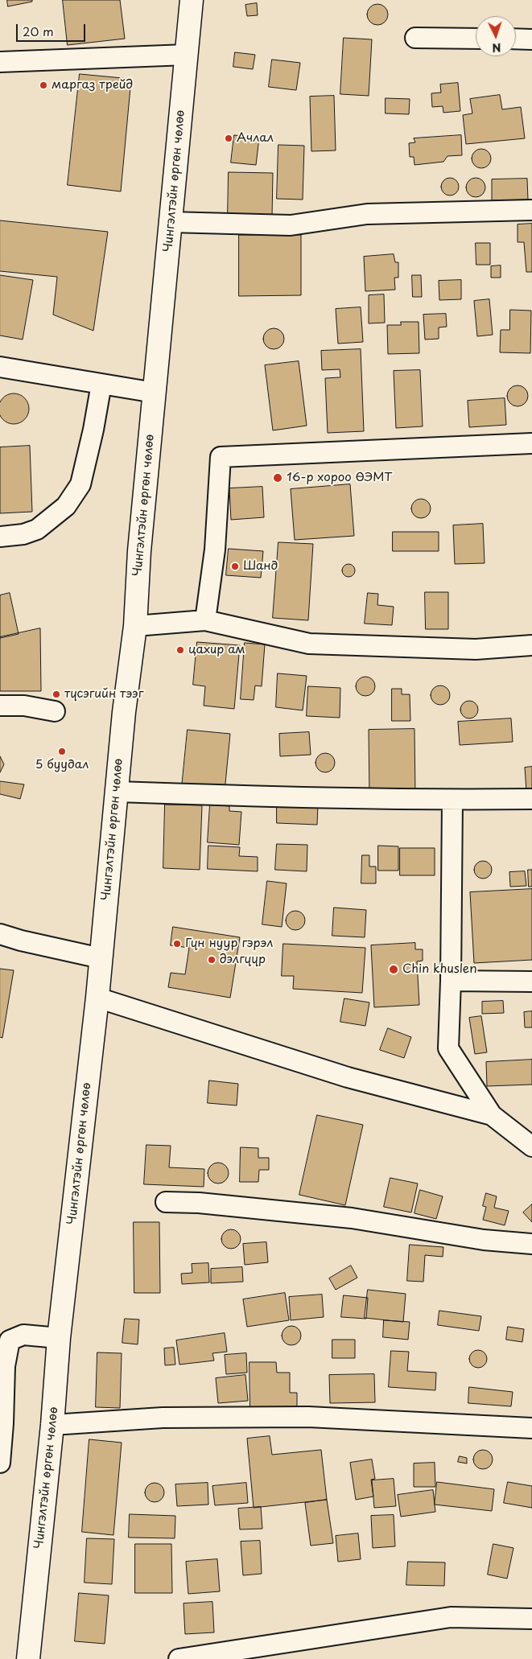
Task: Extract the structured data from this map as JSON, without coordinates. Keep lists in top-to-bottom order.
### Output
{
  "streets": {
    "main road": ["Чингэлтэйн өргөн чөлөө"]
  },
  "places": [
    "маргаз трейд",
    "Ачлал",
    "16-р хороо ӨЭМТ",
    "Шанд",
    "цахир ам",
    "түсэгийн тээг",
    "5 буудал",
    "Гүн нуур гэрэл",
    "дэлгүүр",
    "Chin khuslen"
  ],
  "scale_bar": "20 m",
  "north": "bottom"
}
